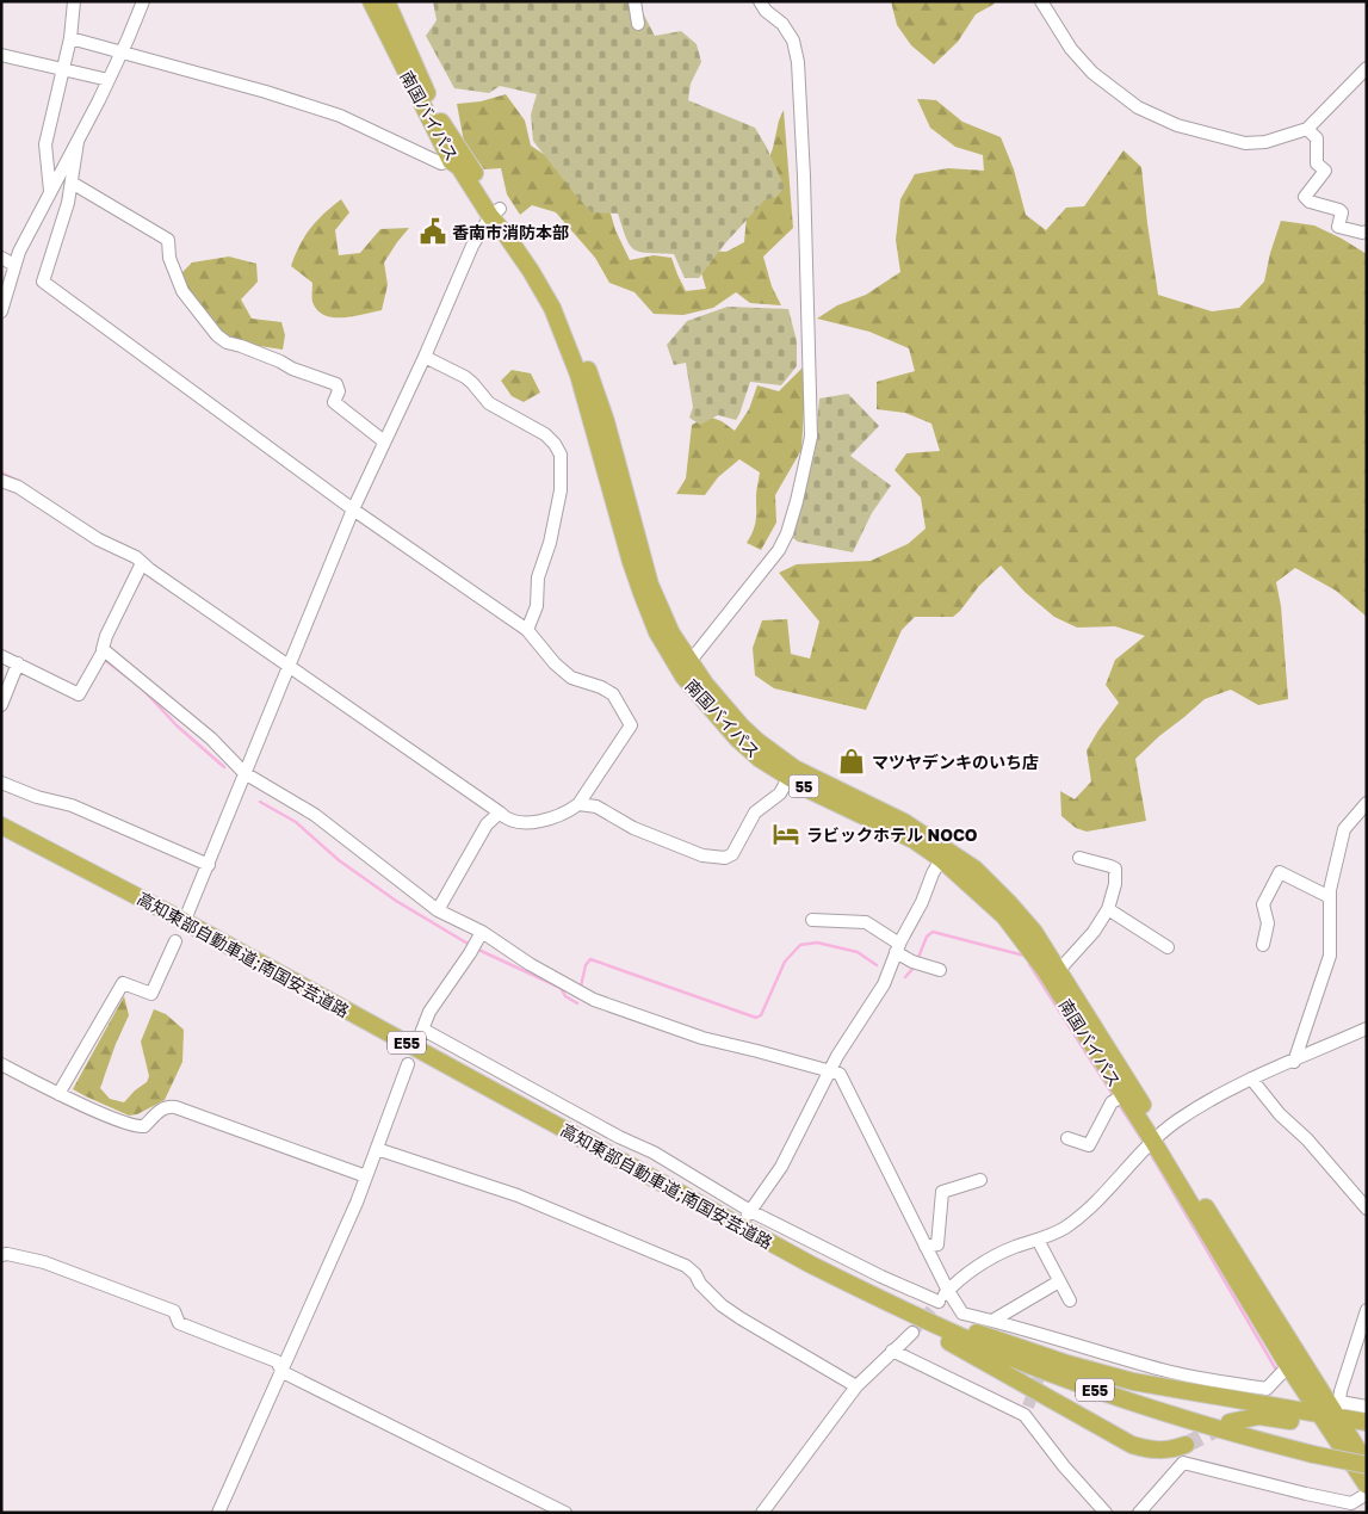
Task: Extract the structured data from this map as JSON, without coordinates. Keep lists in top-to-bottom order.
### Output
{
  "streets": {
    "highway": [
      "南国バイパス",
      "55",
      "高知東部自動車道;南国安芸道路",
      "E55"
    ]
  },
  "crossings": [
    ["南国バイパス", "高知東部自動車道;南国安芸道路"]
  ],
  "places": {
    "public building": ["香南市消防本部"],
    "shop": ["マツヤデンキのいち店"],
    "hotel": ["ラビックホテル NOCO"]
  }
}
